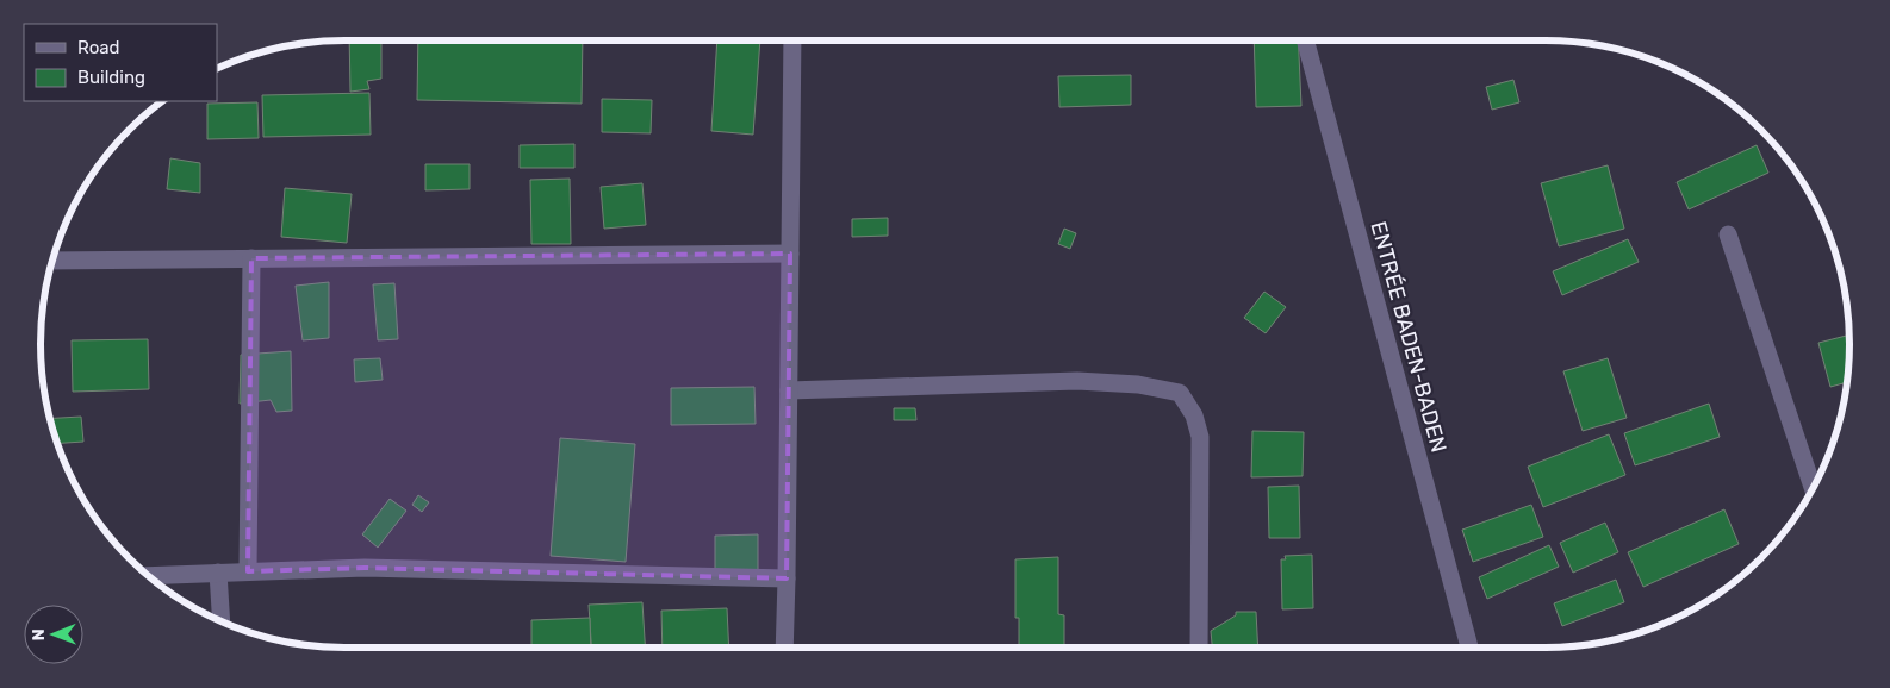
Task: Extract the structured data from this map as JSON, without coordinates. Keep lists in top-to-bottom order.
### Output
{
  "streets": {
    "street": ["ENTRÉE BADEN-BADEN"]
  },
  "legend": ["Road", "Building"],
  "north": "left"
}
